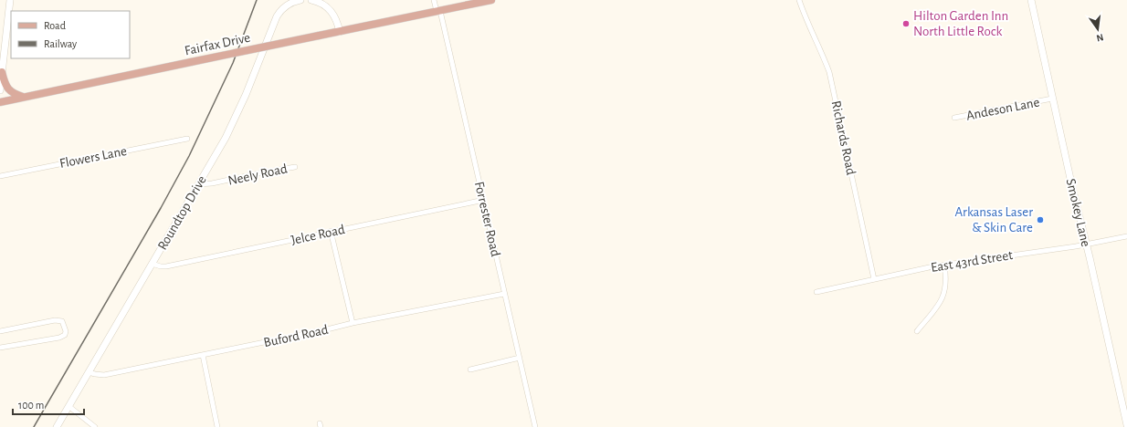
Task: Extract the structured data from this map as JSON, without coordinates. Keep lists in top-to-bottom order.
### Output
{
  "streets": {
    "main road": ["Fairfax Drive"],
    "street": [
      "Andeson Lane",
      "Richards Road",
      "Flowers Lane",
      "Neely Road",
      "Roundtop Drive",
      "Smokey Lane",
      "Forrester Road",
      "Jelce Road",
      "East 43rd Street",
      "Buford Road"
    ]
  },
  "crossings": [
    ["Fairfax Drive", "Forrester Road"],
    ["Andeson Lane", "Smokey Lane"],
    ["Richards Road", "East 43rd Street"],
    ["Neely Road", "Roundtop Drive"],
    ["Roundtop Drive", "Jelce Road"],
    ["Roundtop Drive", "Buford Road"],
    ["Smokey Lane", "East 43rd Street"],
    ["Forrester Road", "Jelce Road"],
    ["Forrester Road", "Buford Road"]
  ],
  "places": ["Hilton Garden Inn North Little Rock", "Arkansas Laser & Skin Care"],
  "legend": ["Road", "Railway"],
  "scale_bar": "100 m",
  "north": "bottom"
}
